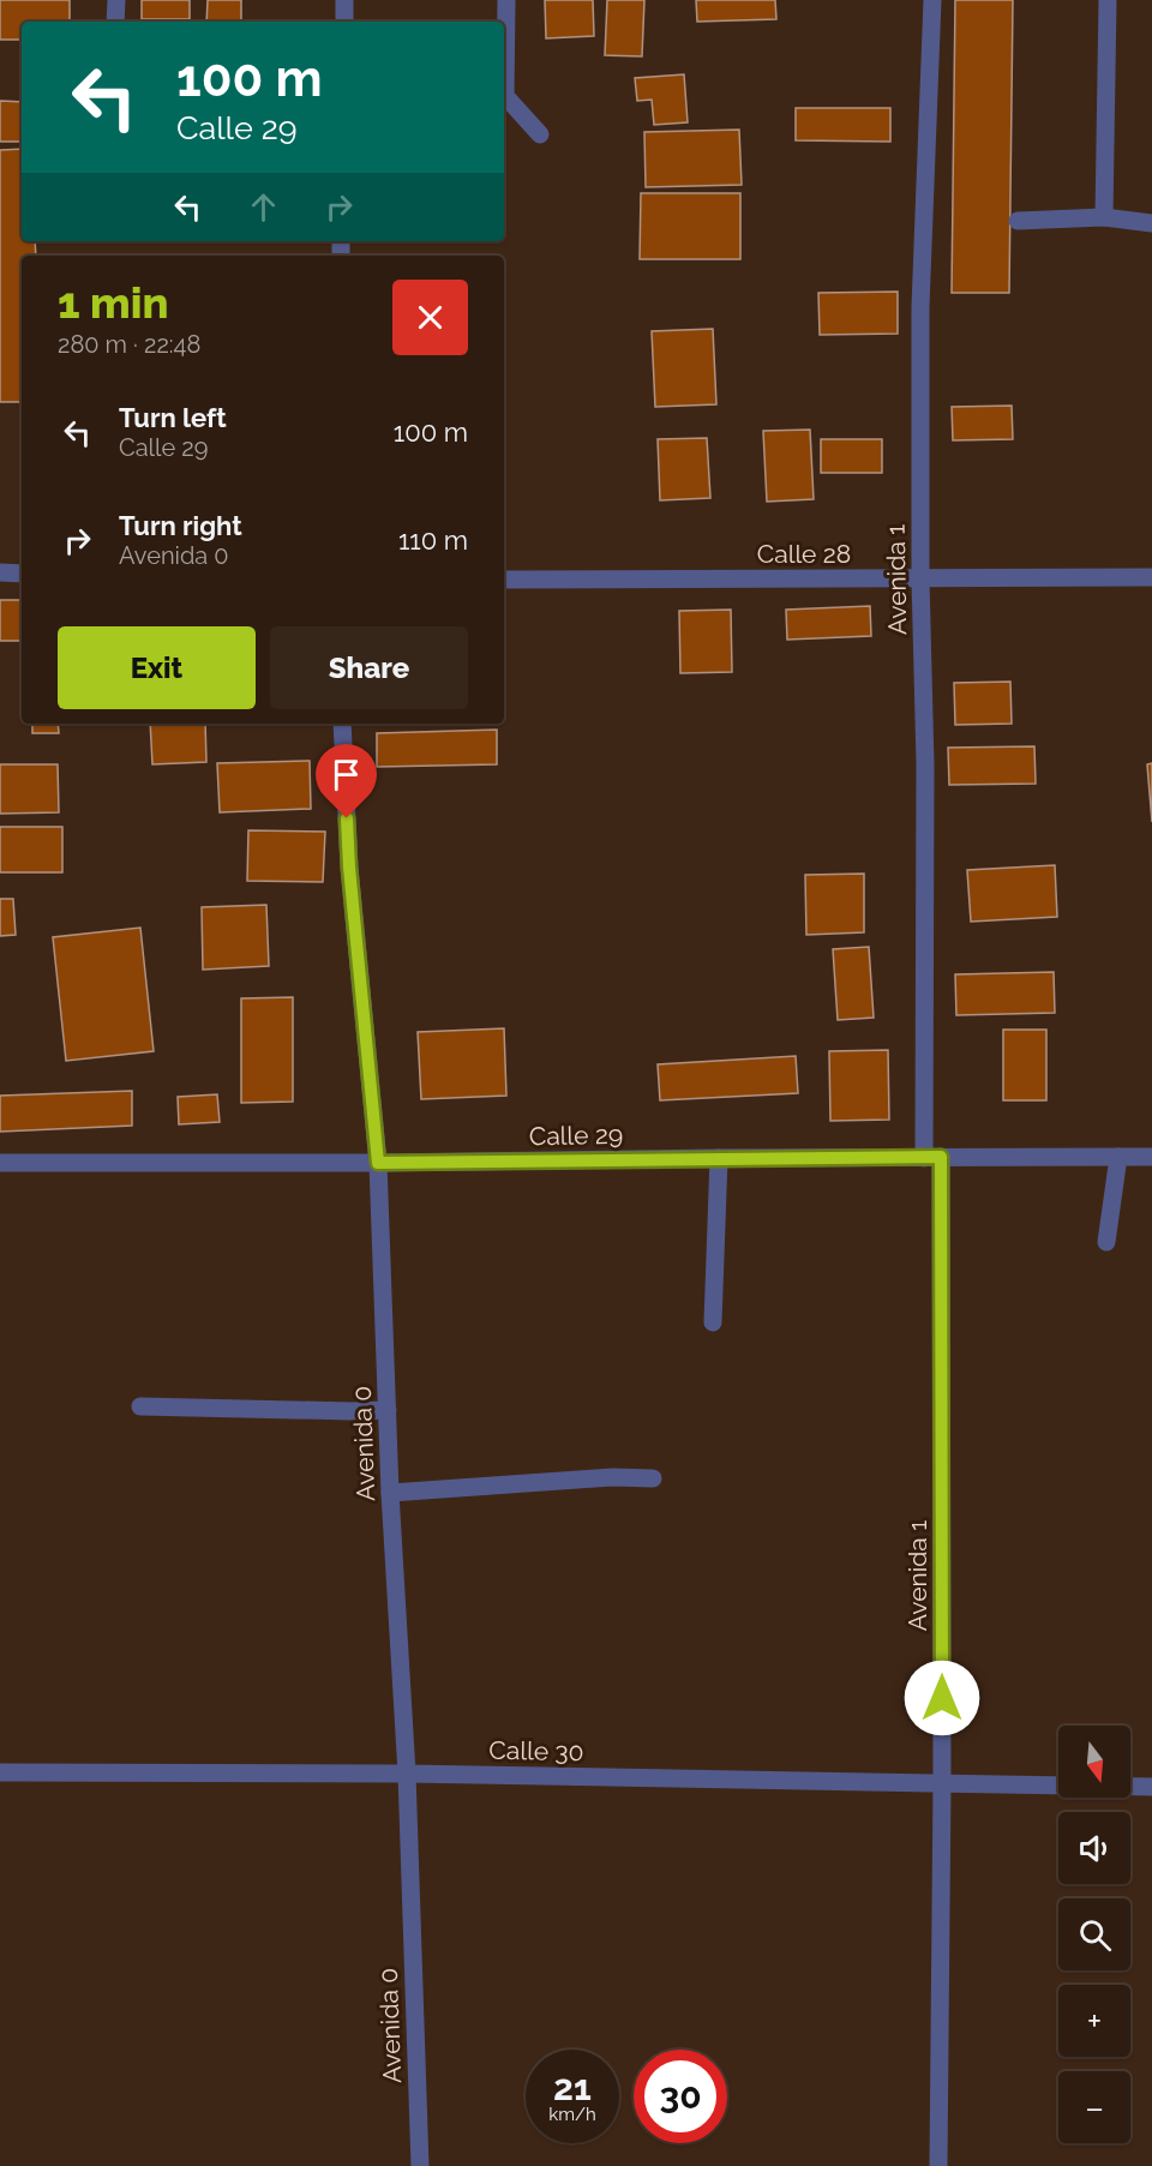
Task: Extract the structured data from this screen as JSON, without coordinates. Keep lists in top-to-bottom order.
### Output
{
  "streets": {
    "street": [
      "Calle 28",
      "Avenida 1",
      "Calle 29",
      "Avenida 0",
      "Calle 30"
    ]
  },
  "crossings": [
    ["Calle 28", "Avenida 1"],
    ["Avenida 1", "Calle 29"],
    ["Avenida 1", "Calle 30"],
    ["Calle 29", "Avenida 0"],
    ["Avenida 0", "Calle 30"]
  ],
  "north": "bottom",
  "page": {
    "turn": ["100 m", "Calle 29"],
    "heading": ["1 min", "280 m · 22:48"],
    "list": [
      {
        "name": "Turn left",
        "note": "Calle 29",
        "value": "100 m"
      },
      {
        "name": "Turn right",
        "note": "Avenida 0",
        "value": "110 m"
      }
    ],
    "buttons": ["Exit", "Share"],
    "map_buttons": ["+", "−"],
    "speed": "21 km/h",
    "limit": "30"
  }
}
